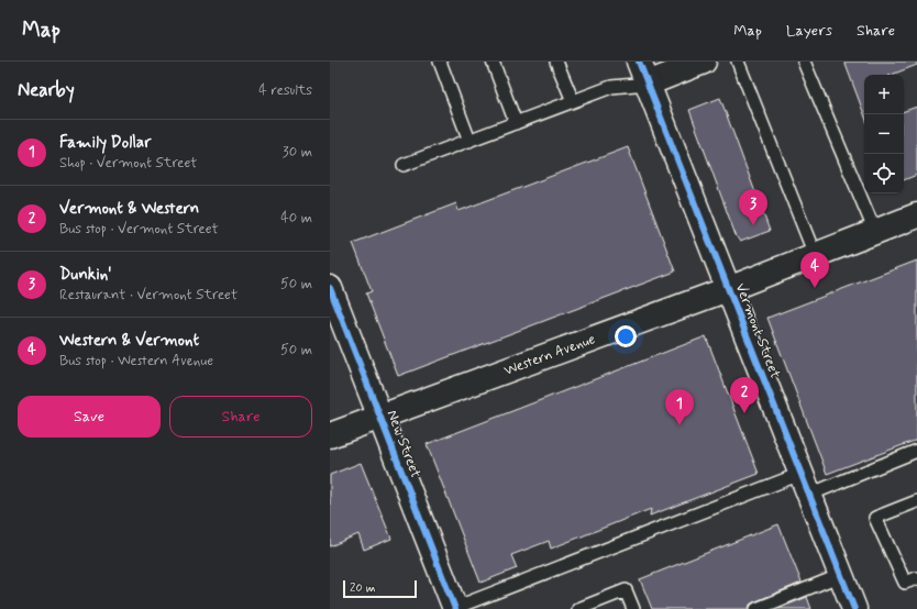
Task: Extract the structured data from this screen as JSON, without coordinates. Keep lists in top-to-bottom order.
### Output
{
  "streets": {
    "street": ["Vermont Street", "Western Avenue", "New Street"]
  },
  "crossings": [
    ["Vermont Street", "Western Avenue"],
    ["Western Avenue", "New Street"]
  ],
  "scale_bar": "20 m",
  "page": {
    "header": "Map",
    "nav": ["Map", "Layers", "Share"],
    "heading": ["Nearby", "4 results"],
    "map_buttons": ["+", "−"],
    "list": [
      {
        "mark": "1",
        "name": "Family Dollar",
        "note": "Shop · Vermont Street",
        "value": "30 m"
      },
      {
        "mark": "2",
        "name": "Vermont & Western",
        "note": "Bus stop · Vermont Street",
        "value": "40 m"
      },
      {
        "mark": "3",
        "name": "Dunkin'",
        "note": "Restaurant · Vermont Street",
        "value": "50 m"
      },
      {
        "mark": "4",
        "name": "Western & Vermont",
        "note": "Bus stop · Western Avenue",
        "value": "50 m"
      }
    ],
    "pins": [
      "3",
      "4",
      "2",
      "1"
    ],
    "buttons": ["Save", "Share"],
    "scale": "20 m"
  }
}
